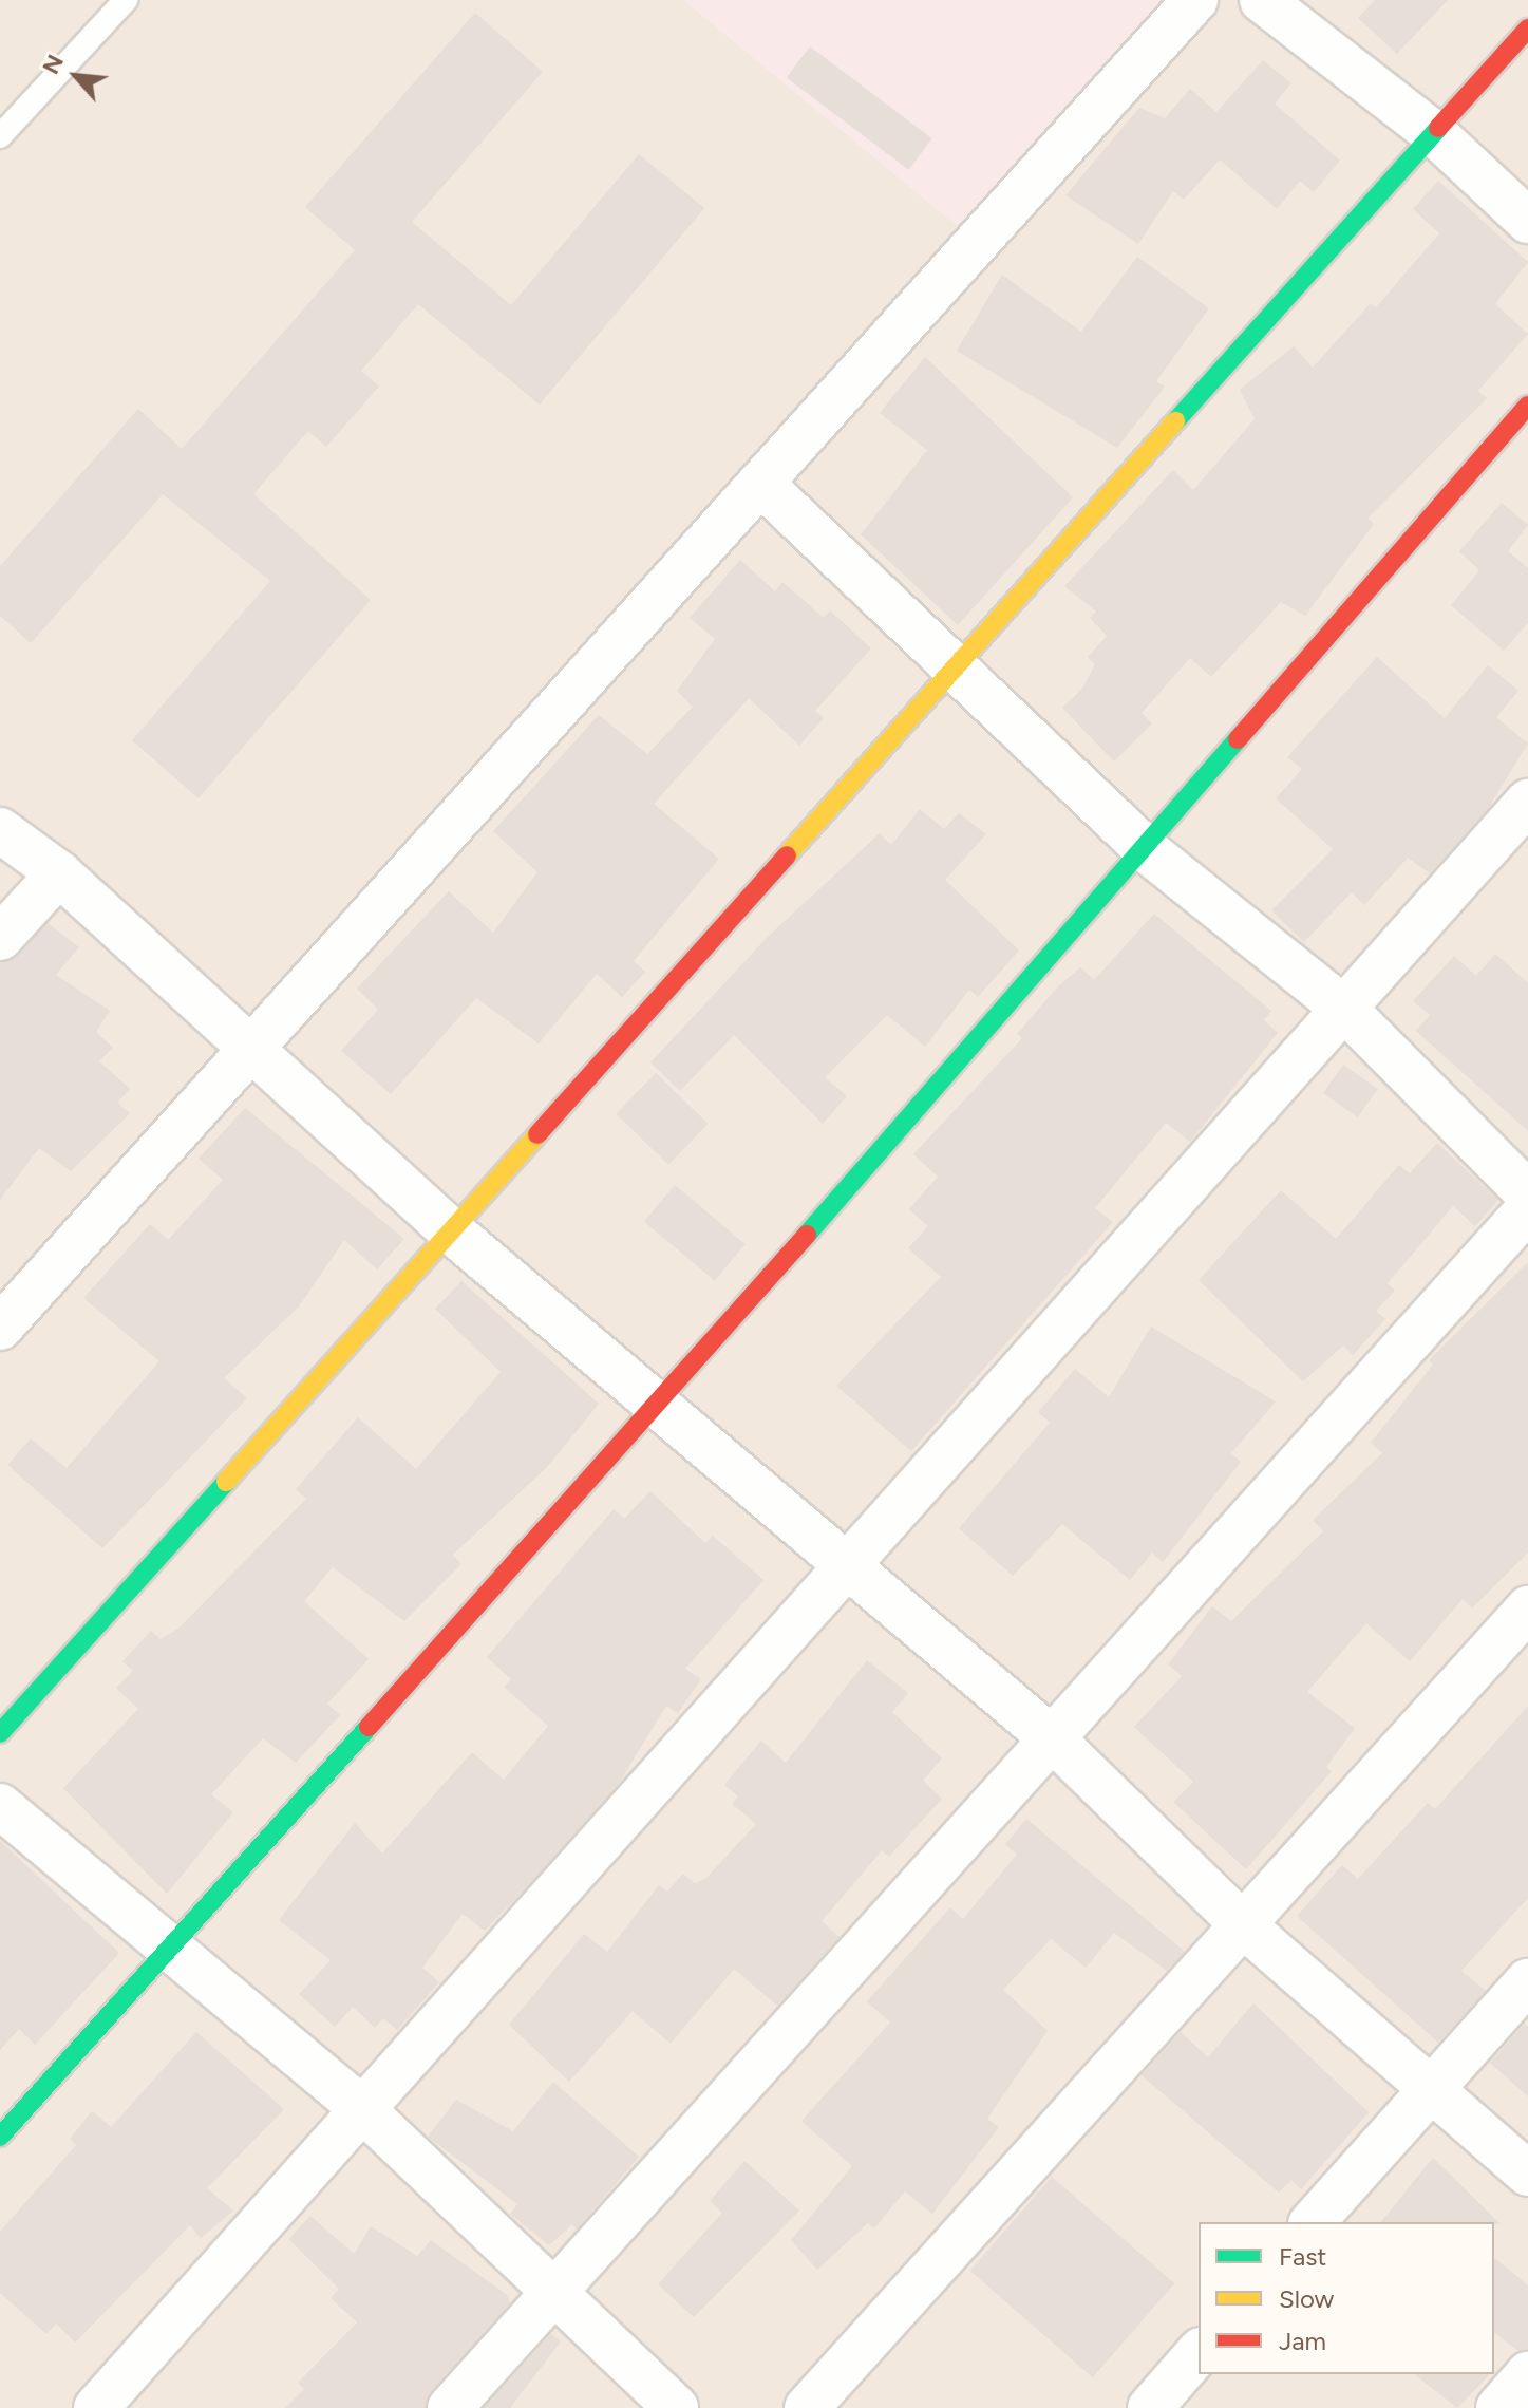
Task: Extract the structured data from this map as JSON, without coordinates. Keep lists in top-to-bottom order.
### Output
{
  "legend": ["Fast", "Slow", "Jam"],
  "north": "top left"
}
